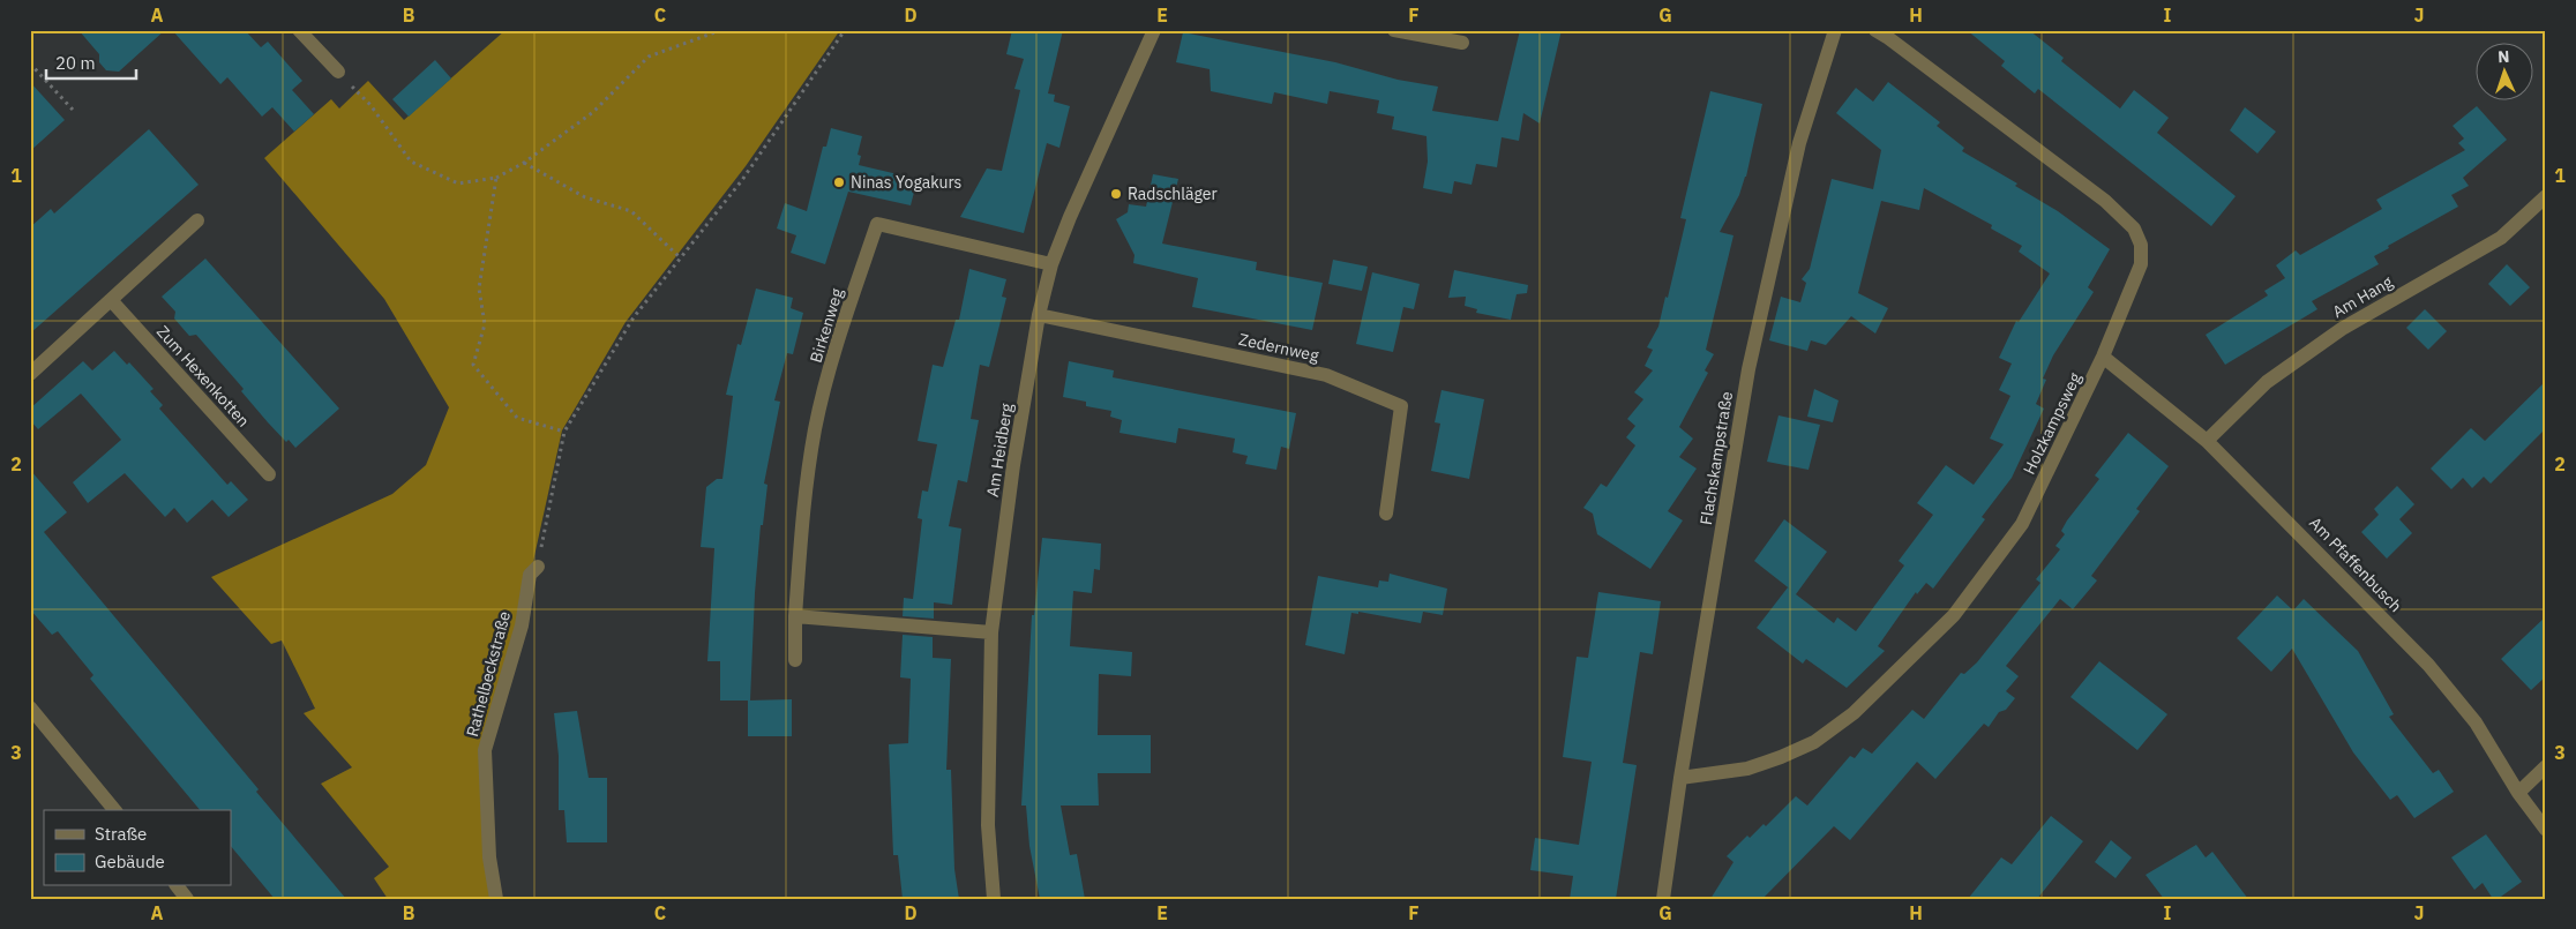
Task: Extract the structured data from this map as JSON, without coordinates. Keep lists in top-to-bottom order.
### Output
{
  "streets": {
    "street": [
      "Am Hang",
      "Birkenweg",
      "Zedernweg",
      "Zum Hexenkotten",
      "Holzkampsweg",
      "Am Heidberg",
      "Flachskampstraße",
      "Am Pfaffenbusch",
      "Rathelbeckstraße"
    ]
  },
  "crossings": [
    ["Am Hang", "Am Pfaffenbusch"],
    ["Birkenweg", "Am Heidberg"],
    ["Zedernweg", "Am Heidberg"],
    ["Holzkampsweg", "Flachskampstraße"],
    ["Holzkampsweg", "Am Pfaffenbusch"]
  ],
  "places": ["Ninas Yogakurs", "Radschläger"],
  "legend": ["Straße", "Gebäude"],
  "scale_bar": "20 m",
  "north": "top",
  "grid": {
    "columns": [
      "A",
      "B",
      "C",
      "D",
      "E",
      "F",
      "G",
      "H",
      "I",
      "J"
    ],
    "rows": ["1", "2", "3"]
  }
}
